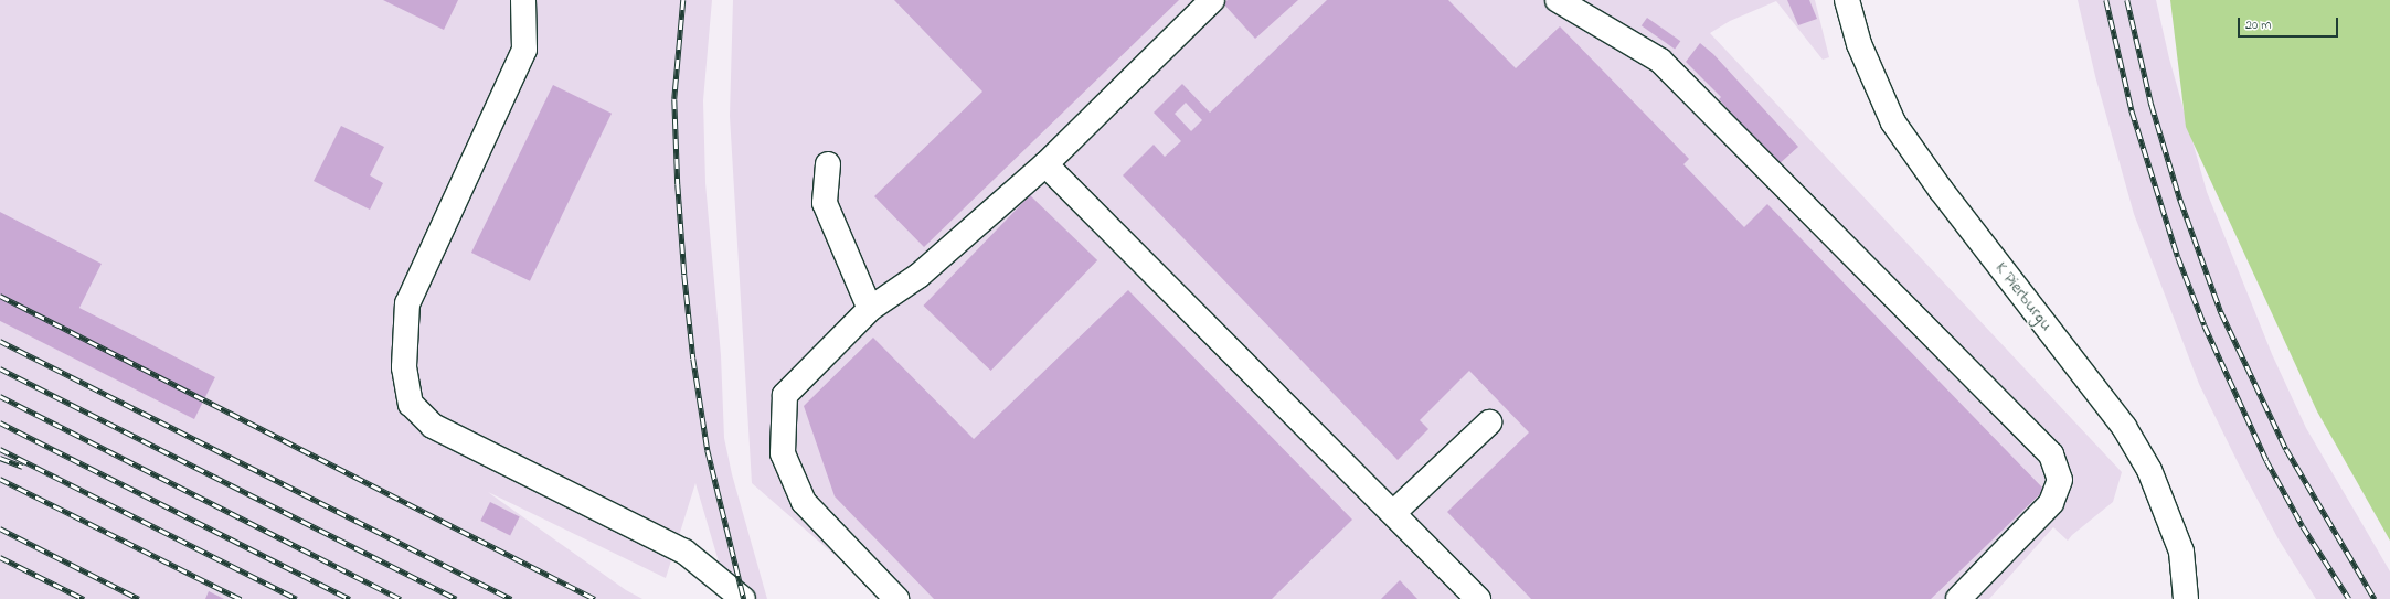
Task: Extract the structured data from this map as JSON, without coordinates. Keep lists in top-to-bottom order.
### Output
{
  "streets": {
    "lane": ["K Pierburgu"]
  },
  "scale_bar": "20 m"
}
